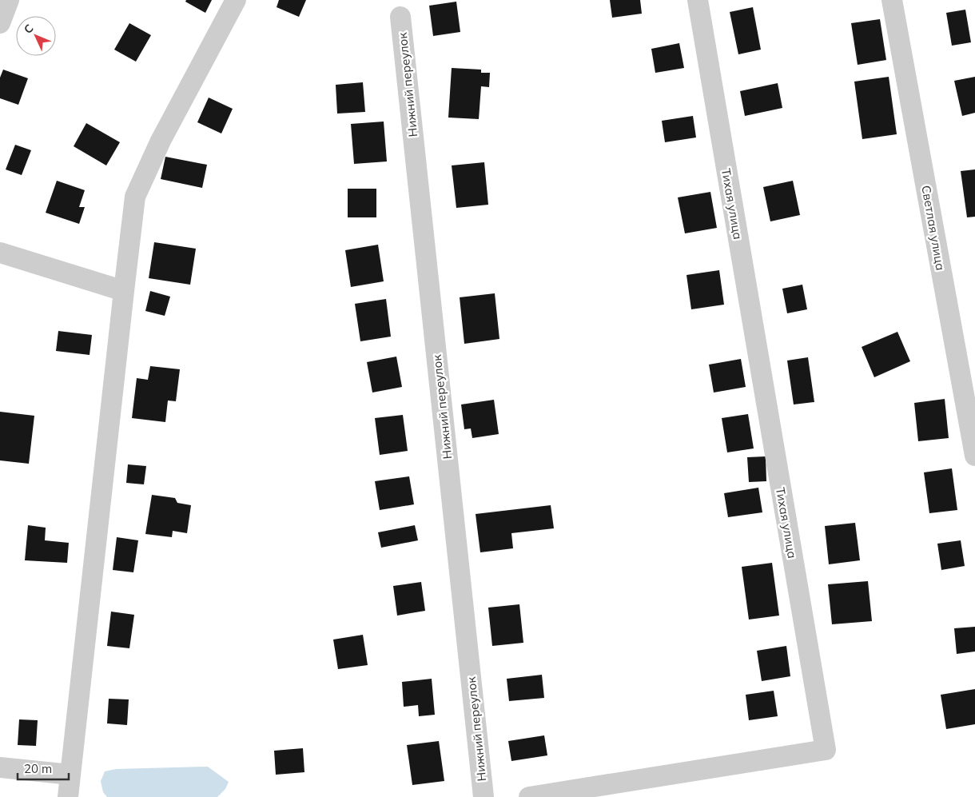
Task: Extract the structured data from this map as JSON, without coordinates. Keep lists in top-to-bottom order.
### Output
{
  "streets": {
    "street": ["Нижний переулок", "Тихая улица", "Светлая улица"]
  },
  "scale_bar": "20 m",
  "north": "top left"
}
